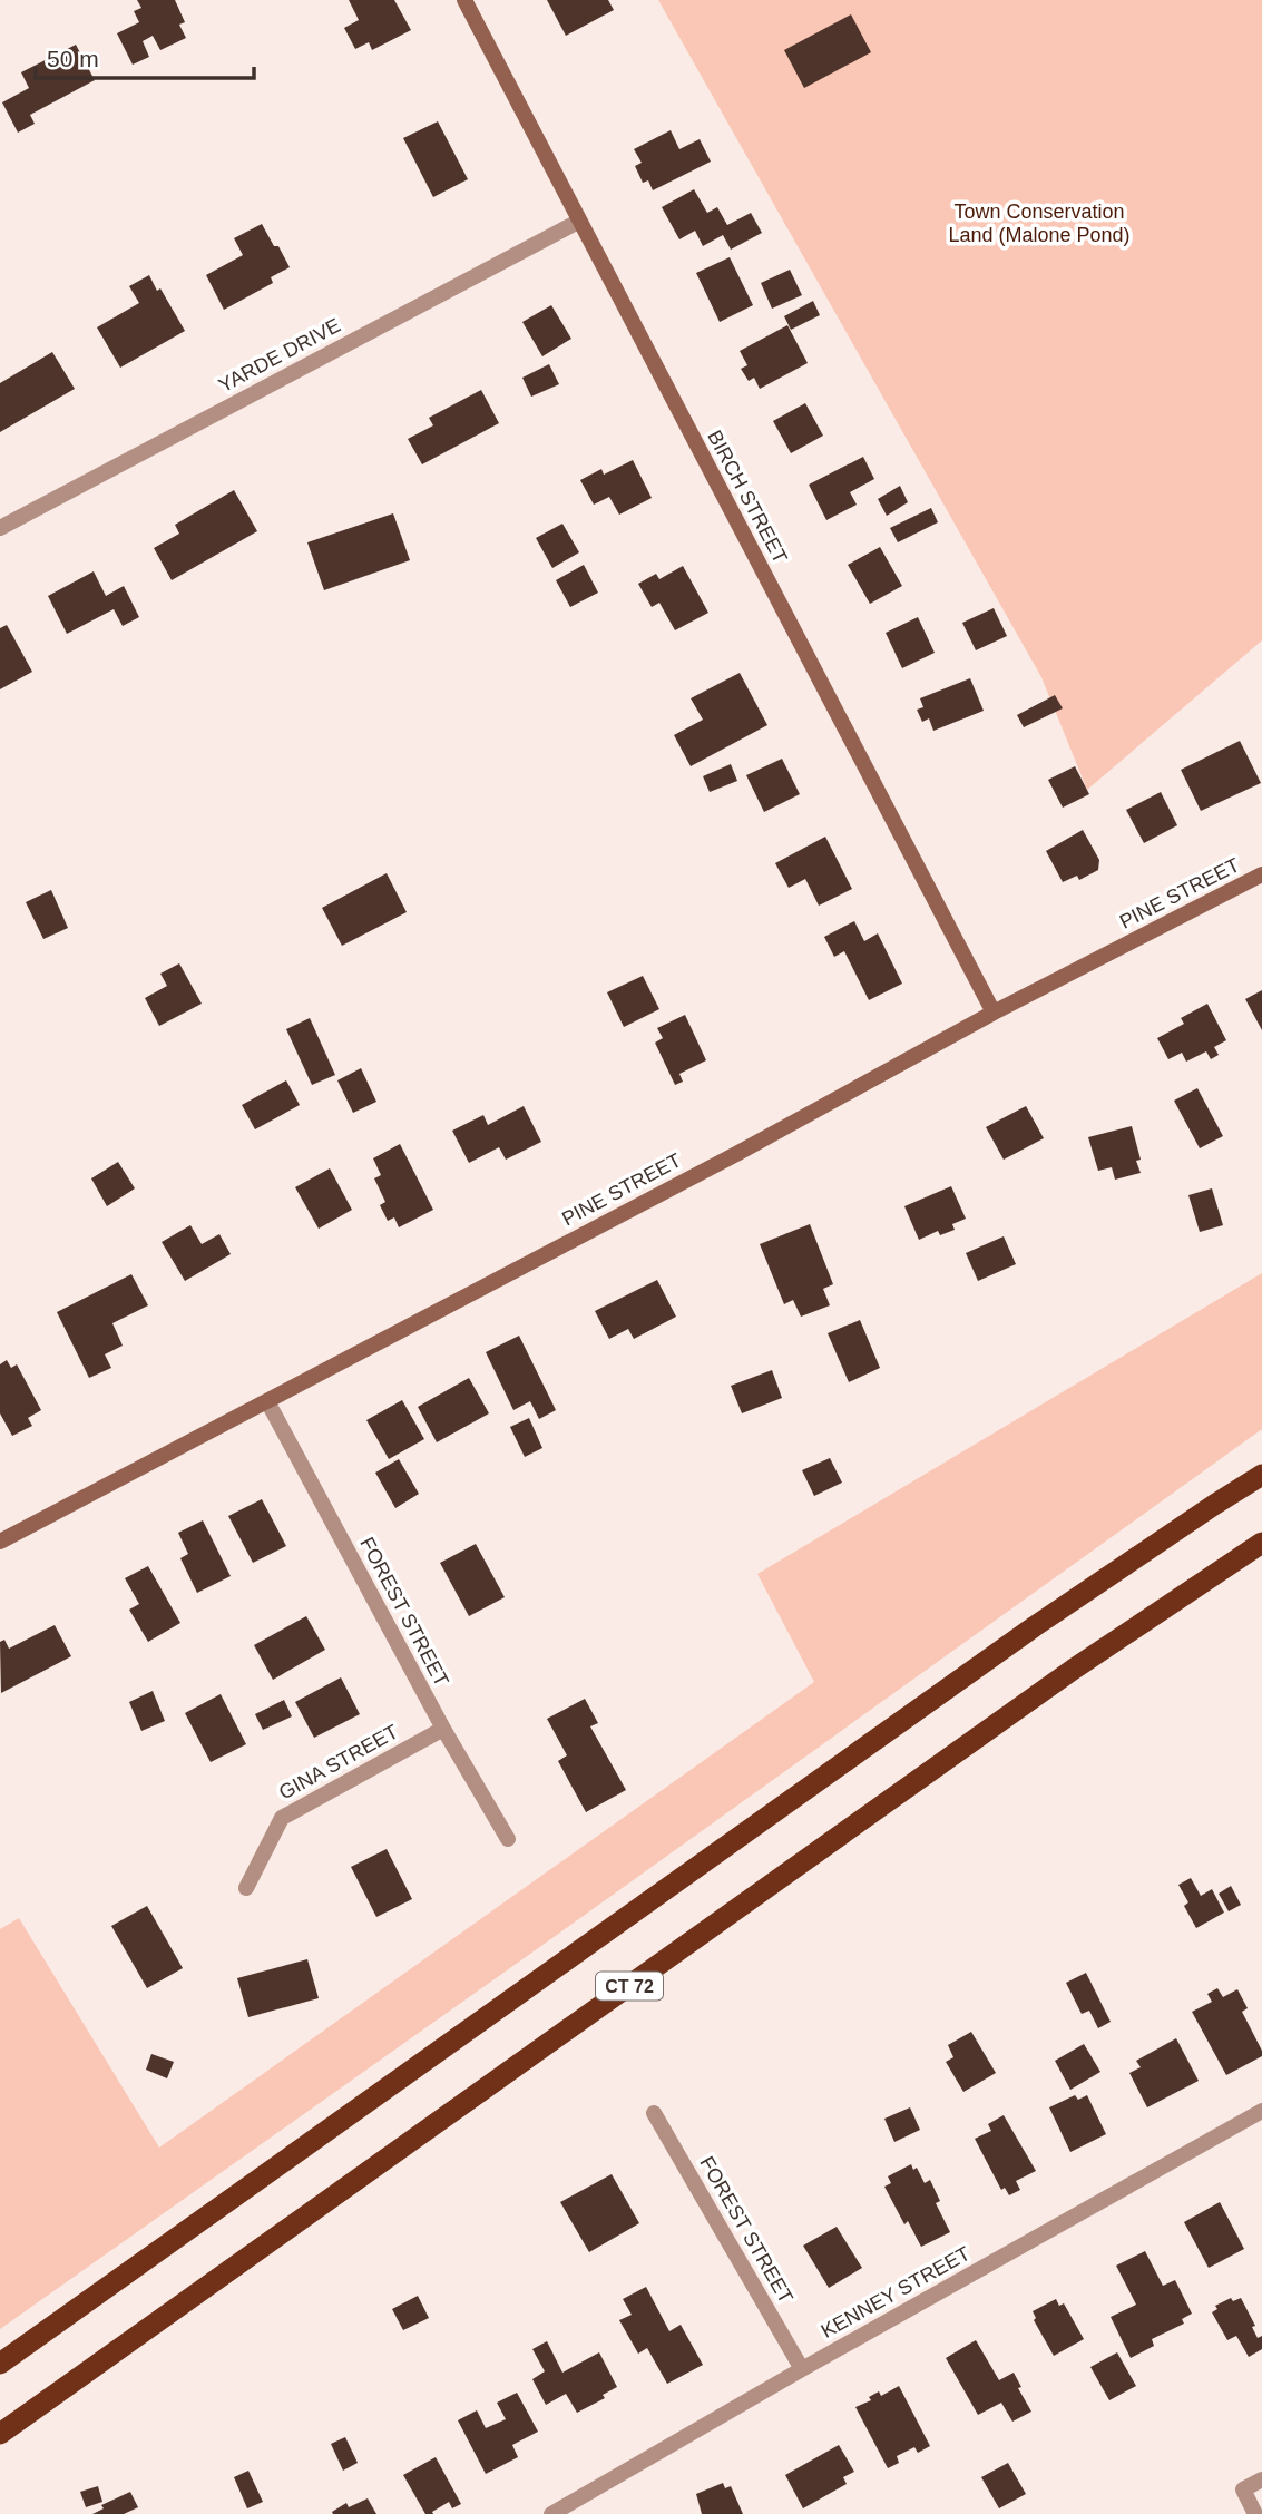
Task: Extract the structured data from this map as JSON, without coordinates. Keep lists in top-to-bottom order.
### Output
{
  "streets": {
    "highway": ["CT 72"],
    "main road": ["BIRCH STREET", "PINE STREET"],
    "street": [
      "YARDE DRIVE",
      "FOREST STREET",
      "GINA STREET",
      "KENNEY STREET"
    ]
  },
  "crossings": [
    ["YARDE DRIVE", "BIRCH STREET"],
    ["BIRCH STREET", "PINE STREET"],
    ["PINE STREET", "FOREST STREET"],
    ["FOREST STREET", "GINA STREET"],
    ["FOREST STREET", "KENNEY STREET"]
  ],
  "parks": ["Town Conservation Land (Malone Pond)"],
  "scale_bar": "50 m"
}
